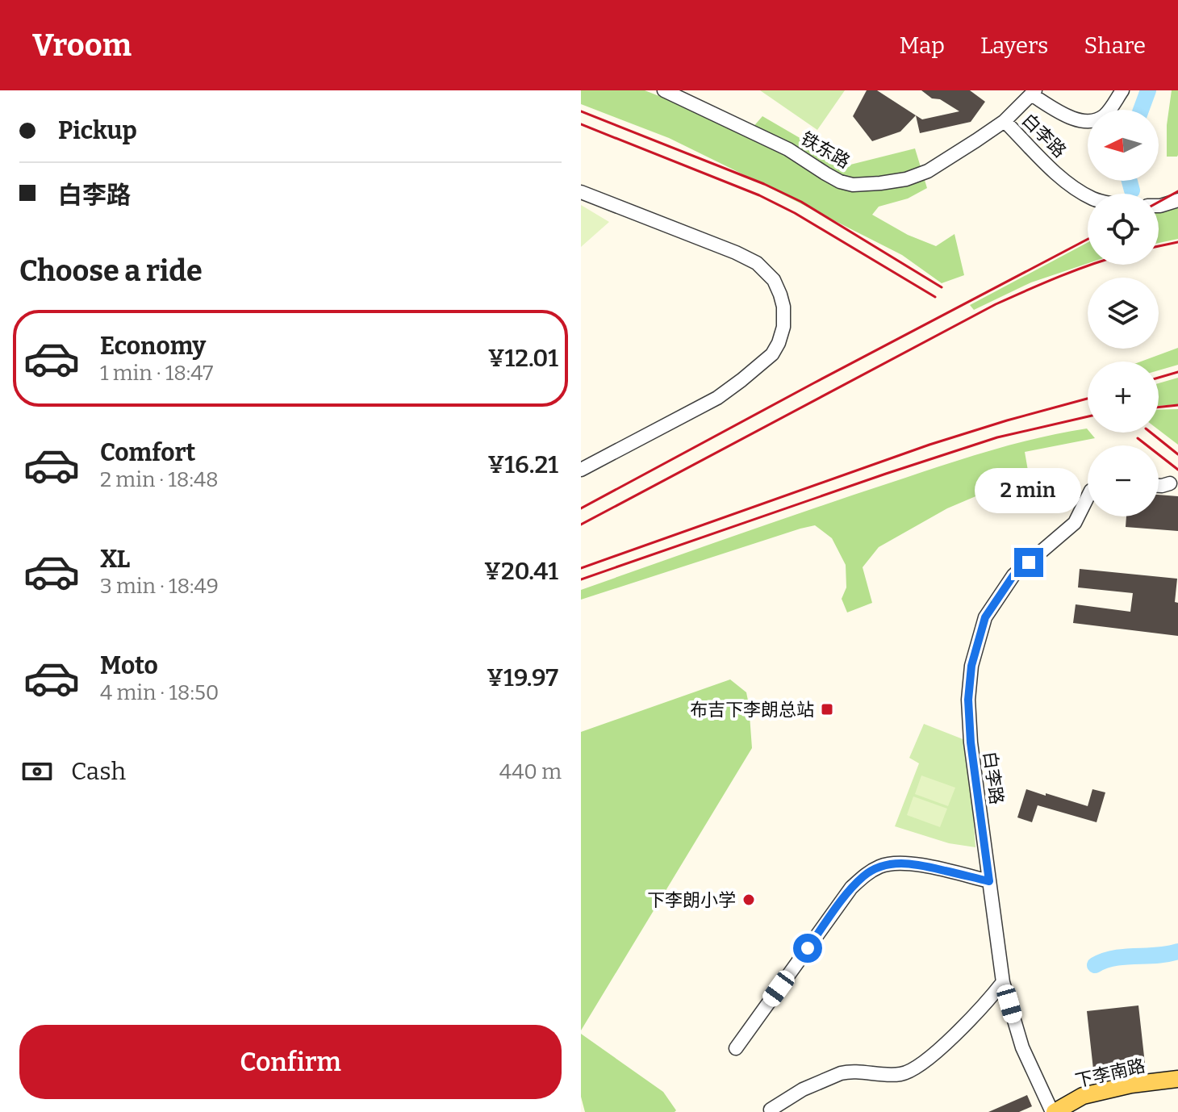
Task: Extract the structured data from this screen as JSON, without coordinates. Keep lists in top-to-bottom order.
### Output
{
  "streets": {
    "main road": ["下李南路"],
    "street": ["白李路", "铁东路"]
  },
  "crossings": [
    ["白李路", "铁东路"],
    ["白李路", "下李南路"]
  ],
  "places": {
    "transit": ["布吉下李朗总站"],
    "other": ["下李朗小学"]
  },
  "north": "left",
  "page": {
    "header": "Vroom",
    "nav": ["Map", "Layers", "Share"],
    "banner": ["Pickup", "白李路"],
    "map_buttons": ["+", "−"],
    "heading": "Choose a ride",
    "list": [
      {
        "name": "Economy",
        "note": "1 min · 18:47",
        "value": "¥12.01"
      },
      {
        "name": "Comfort",
        "note": "2 min · 18:48",
        "value": "¥16.21"
      },
      {
        "name": "XL",
        "note": "3 min · 18:49",
        "value": "¥20.41"
      },
      {
        "name": "Moto",
        "note": "4 min · 18:50",
        "value": "¥19.97"
      }
    ],
    "bubble": "2 min",
    "pay": ["Cash", "440 m"],
    "buttons": "Confirm"
  }
}
